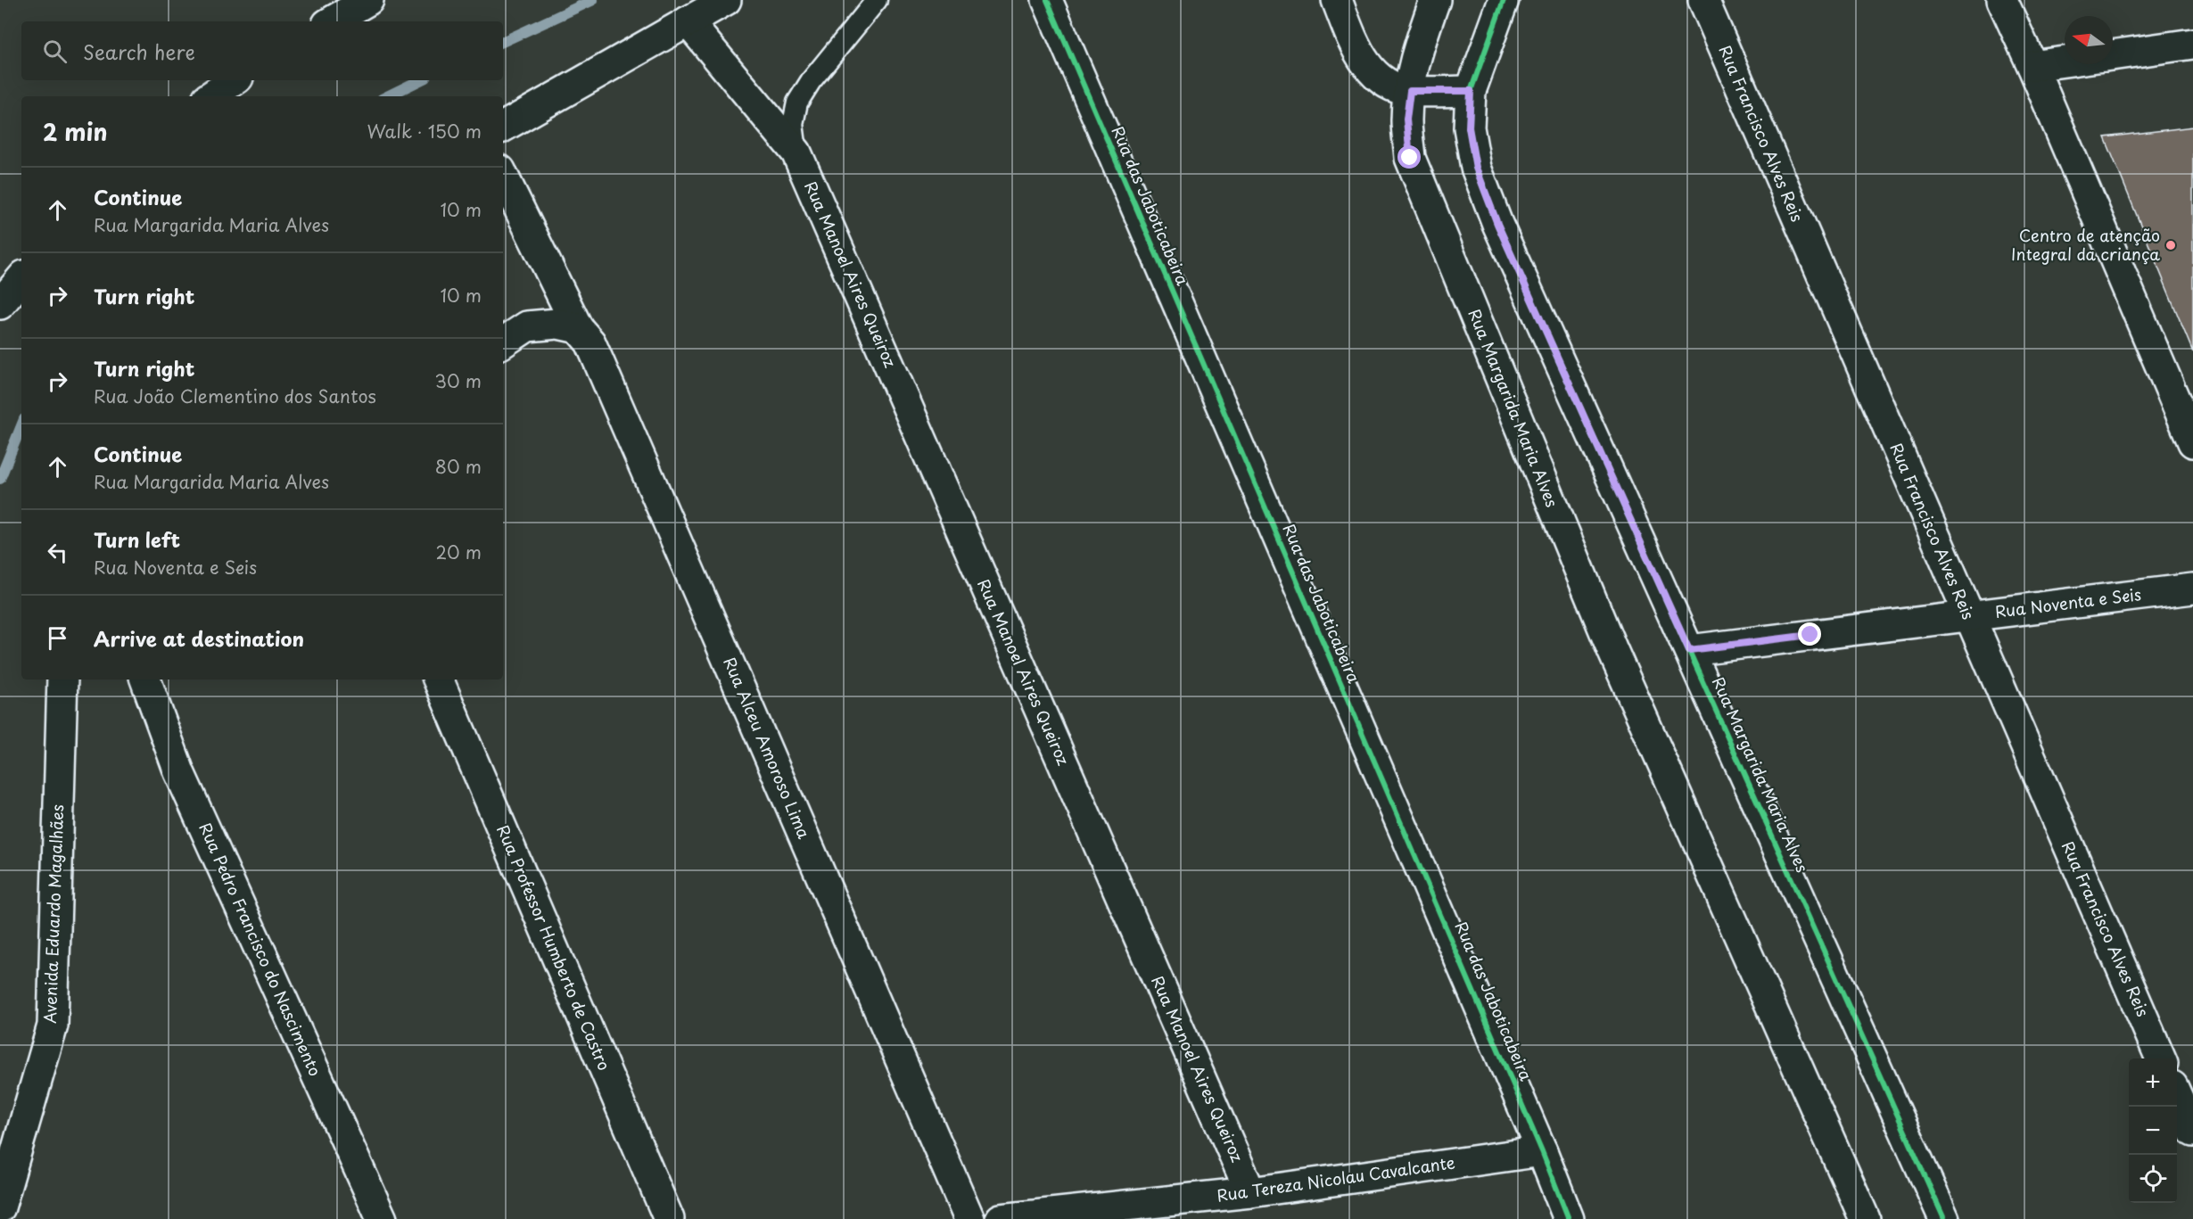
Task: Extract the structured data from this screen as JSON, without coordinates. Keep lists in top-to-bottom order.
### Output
{
  "streets": {
    "street": [
      "Rua Francisco Alves Reis",
      "Rua das Jaboticabeira",
      "Rua Manoel Aires Queiroz",
      "Rua Margarida Maria Alves",
      "Rua Noventa e Seis",
      "Rua Alceu Amoroso Lima",
      "Avenida Eduardo Magalhães",
      "Rua Professor Humberto de Castro",
      "Rua Pedro Francisco do Nascimento",
      "Rua Tereza Nicolau Cavalcante"
    ]
  },
  "crossings": [
    ["Rua Francisco Alves Reis", "Rua Noventa e Seis"],
    ["Rua das Jaboticabeira", "Rua Tereza Nicolau Cavalcante"],
    ["Rua Manoel Aires Queiroz", "Rua Tereza Nicolau Cavalcante"],
    ["Rua Margarida Maria Alves", "Rua Noventa e Seis"]
  ],
  "places": ["Centro de atenção Integral da criança"],
  "north": "left",
  "page": {
    "search": "Search here",
    "heading": ["2 min", "Walk · 150 m"],
    "list": [
      ["Continue", "Rua Margarida Maria Alves", "10 m"],
      ["Turn right", "10 m"],
      ["Turn right", "Rua João Clementino dos Santos", "30 m"],
      ["Continue", "Rua Margarida Maria Alves", "80 m"],
      ["Turn left", "Rua Noventa e Seis", "20 m"],
      "Arrive at destination"
    ],
    "map_buttons": ["+", "−"]
  }
}
